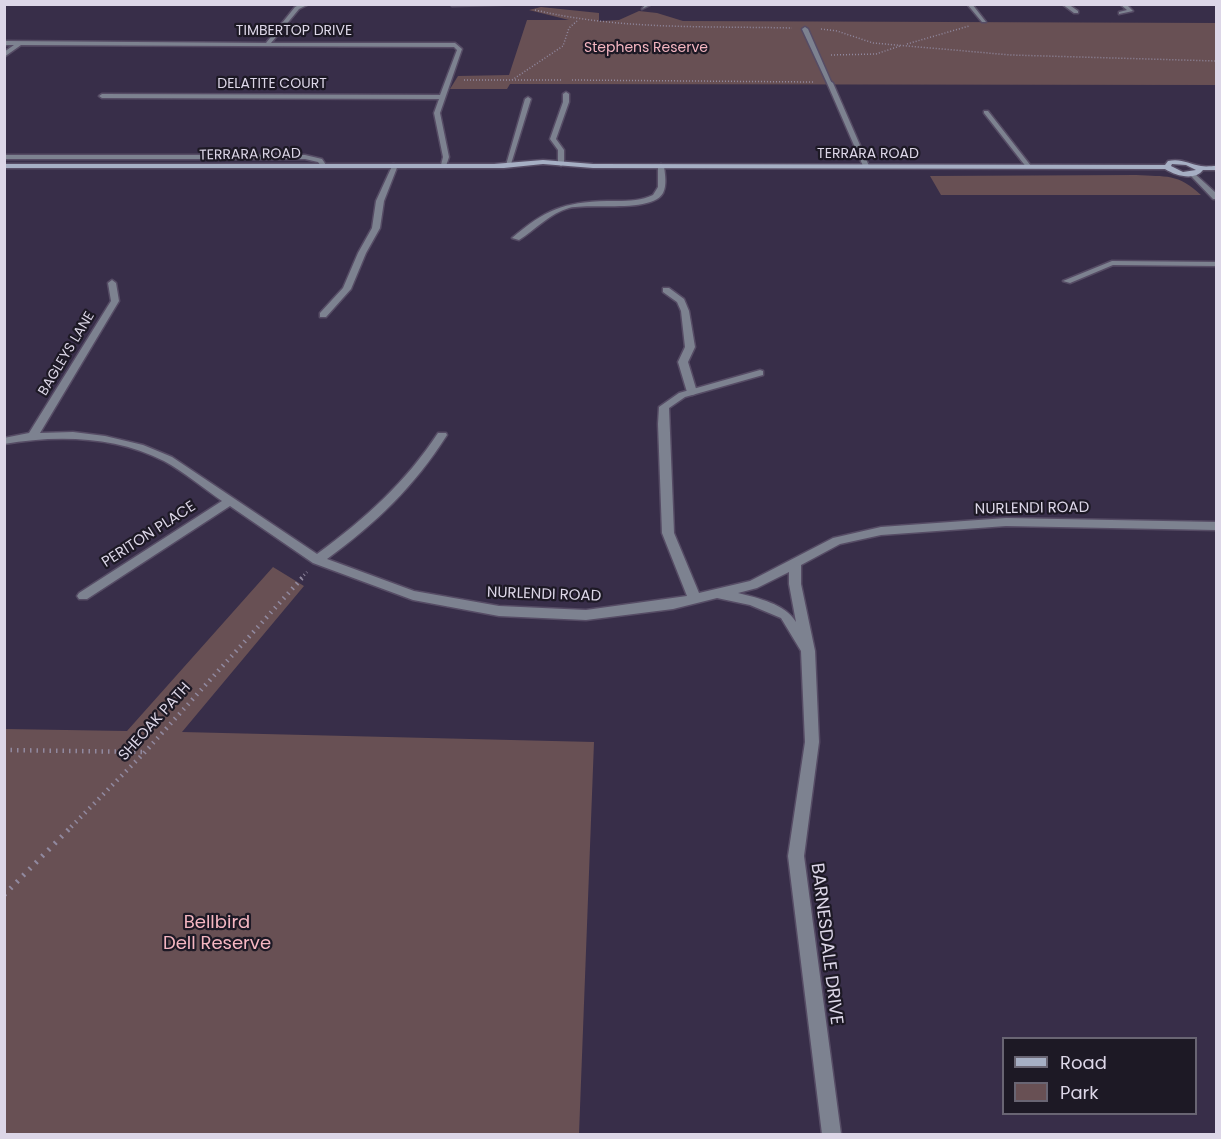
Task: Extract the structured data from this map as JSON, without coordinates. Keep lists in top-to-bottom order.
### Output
{
  "streets": {
    "main road": ["TERRARA ROAD"],
    "street": [
      "TIMBERTOP DRIVE",
      "DELATITE COURT",
      "BAGLEYS LANE",
      "NURLENDI ROAD",
      "PERITON PLACE",
      "BARNESDALE DRIVE"
    ],
    "path": ["SHEOAK PATH"]
  },
  "crossings": [
    ["TIMBERTOP DRIVE", "DELATITE COURT"],
    ["TIMBERTOP DRIVE", "TERRARA ROAD"],
    ["BAGLEYS LANE", "NURLENDI ROAD"],
    ["NURLENDI ROAD", "PERITON PLACE"],
    ["NURLENDI ROAD", "SHEOAK PATH"],
    ["NURLENDI ROAD", "BARNESDALE DRIVE"]
  ],
  "parks": ["Stephens Reserve", "Bellbird Dell Reserve"],
  "legend": ["Road", "Park"]
}
